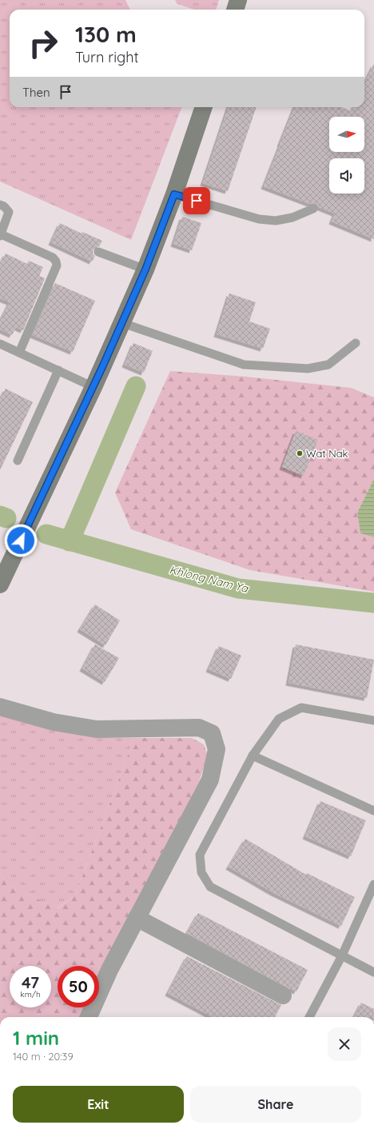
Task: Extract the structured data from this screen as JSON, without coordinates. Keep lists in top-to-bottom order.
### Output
{
  "water": ["Khlong Nam Ya"],
  "places": ["Wat Nak"],
  "north": "right",
  "page": {
    "turn": ["130 m", "Turn right"],
    "then": "Then",
    "speed": "47 km/h",
    "limit": "50",
    "heading": ["1 min", "140 m · 20:39"],
    "buttons": ["Exit", "Share"]
  }
}
